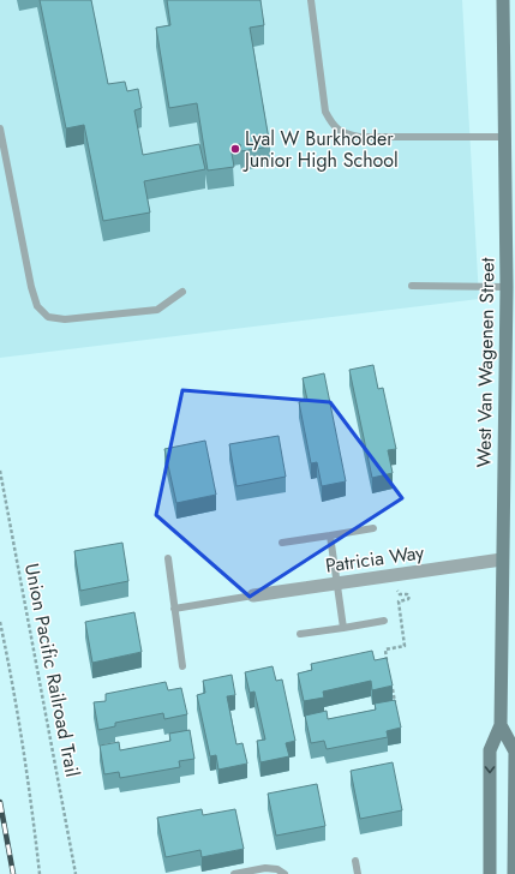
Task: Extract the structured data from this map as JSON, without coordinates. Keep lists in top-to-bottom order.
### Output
{
  "streets": {
    "main road": ["West Van Wagenen Street"],
    "street": ["Patricia Way"],
    "path": ["Union Pacific Railroad Trail"]
  },
  "crossings": [
    ["West Van Wagenen Street", "Patricia Way"]
  ],
  "places": ["Lyal W Burkholder Junior High School"]
}
